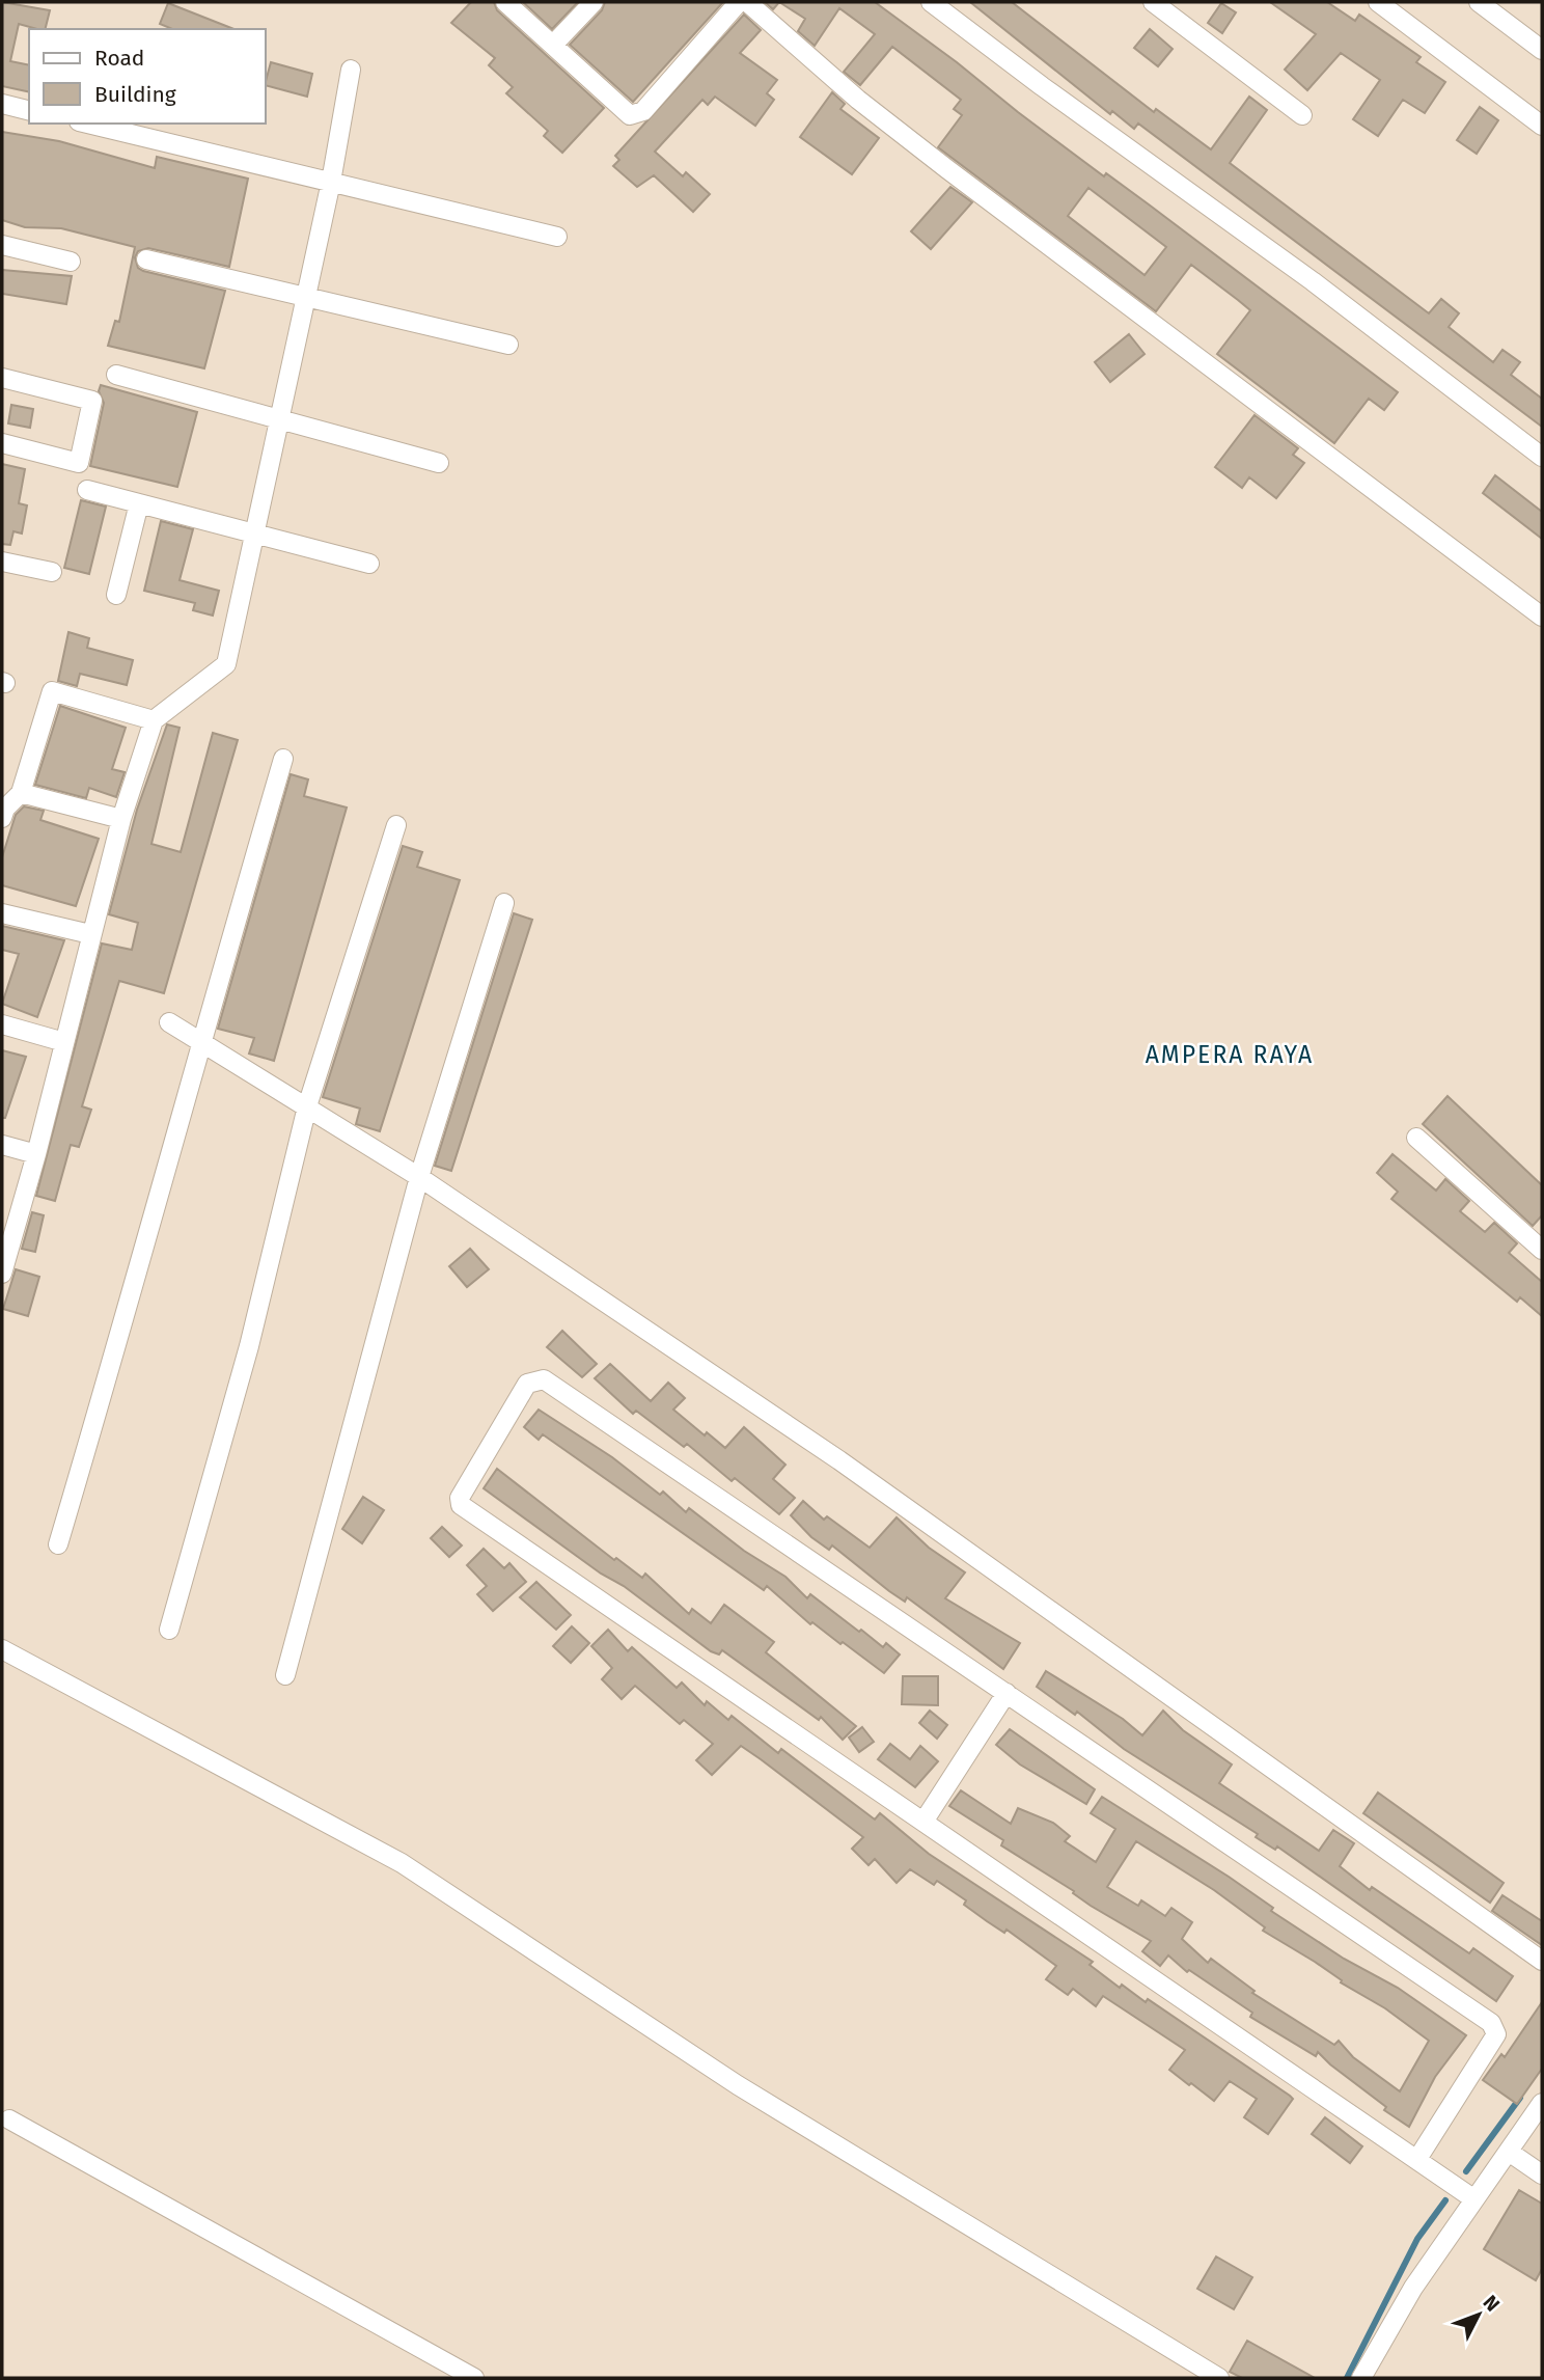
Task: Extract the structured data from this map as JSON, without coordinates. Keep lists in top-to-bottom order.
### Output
{
  "districts": ["AMPERA RAYA"],
  "legend": ["Road", "Building"],
  "north": "top right"
}
